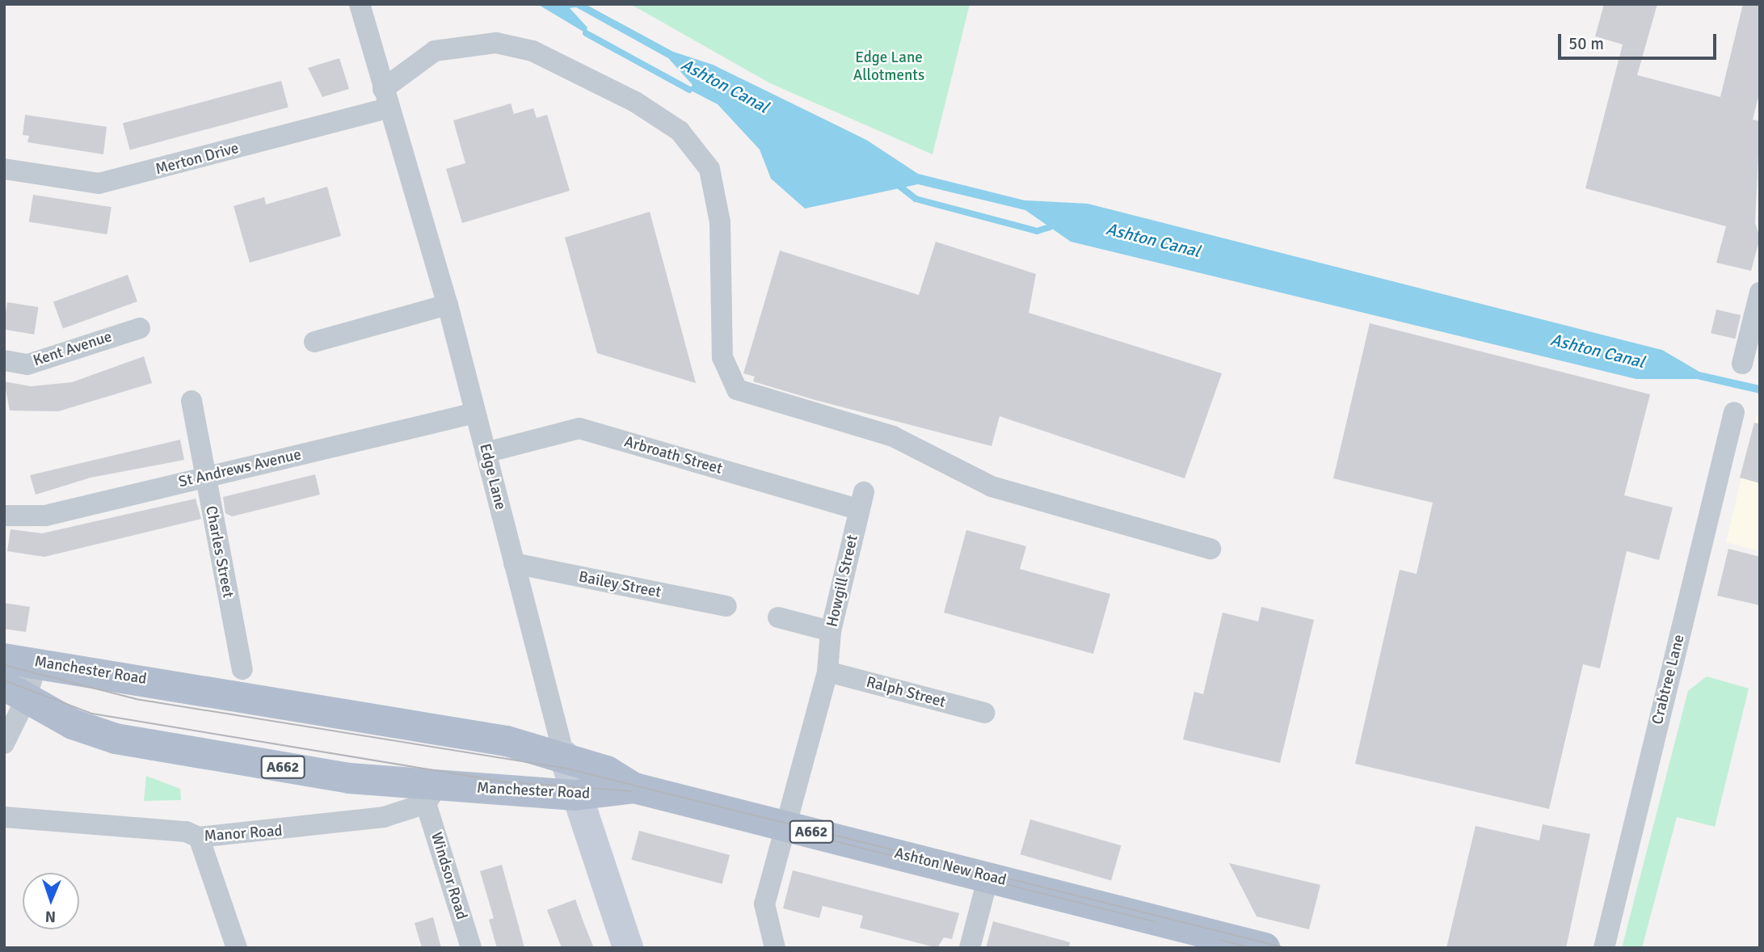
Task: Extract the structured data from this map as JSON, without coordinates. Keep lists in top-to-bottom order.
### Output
{
  "streets": {
    "main road": ["Manchester Road", "A662", "Ashton New Road"],
    "street": [
      "Merton Drive",
      "Kent Avenue",
      "Arbroath Street",
      "St Andrews Avenue",
      "Edge Lane",
      "Charles Street",
      "Howgill Street",
      "Bailey Street",
      "Crabtree Lane",
      "Ralph Street",
      "Manor Road",
      "Windsor Road"
    ]
  },
  "crossings": [
    ["Merton Drive", "Edge Lane"],
    ["Arbroath Street", "Edge Lane"],
    ["Arbroath Street", "Howgill Street"],
    ["St Andrews Avenue", "Edge Lane"],
    ["St Andrews Avenue", "Charles Street"],
    ["Edge Lane", "Bailey Street"],
    ["Edge Lane", "Manchester Road"],
    ["Howgill Street", "Ralph Street"],
    ["Howgill Street", "Ashton New Road"],
    ["Manchester Road", "Manor Road"],
    ["Manchester Road", "Ashton New Road"],
    ["Manchester Road", "Windsor Road"],
    ["Manor Road", "Windsor Road"]
  ],
  "water": ["Ashton Canal"],
  "parks": ["Edge Lane Allotments"],
  "scale_bar": "50 m",
  "north": "bottom"
}
